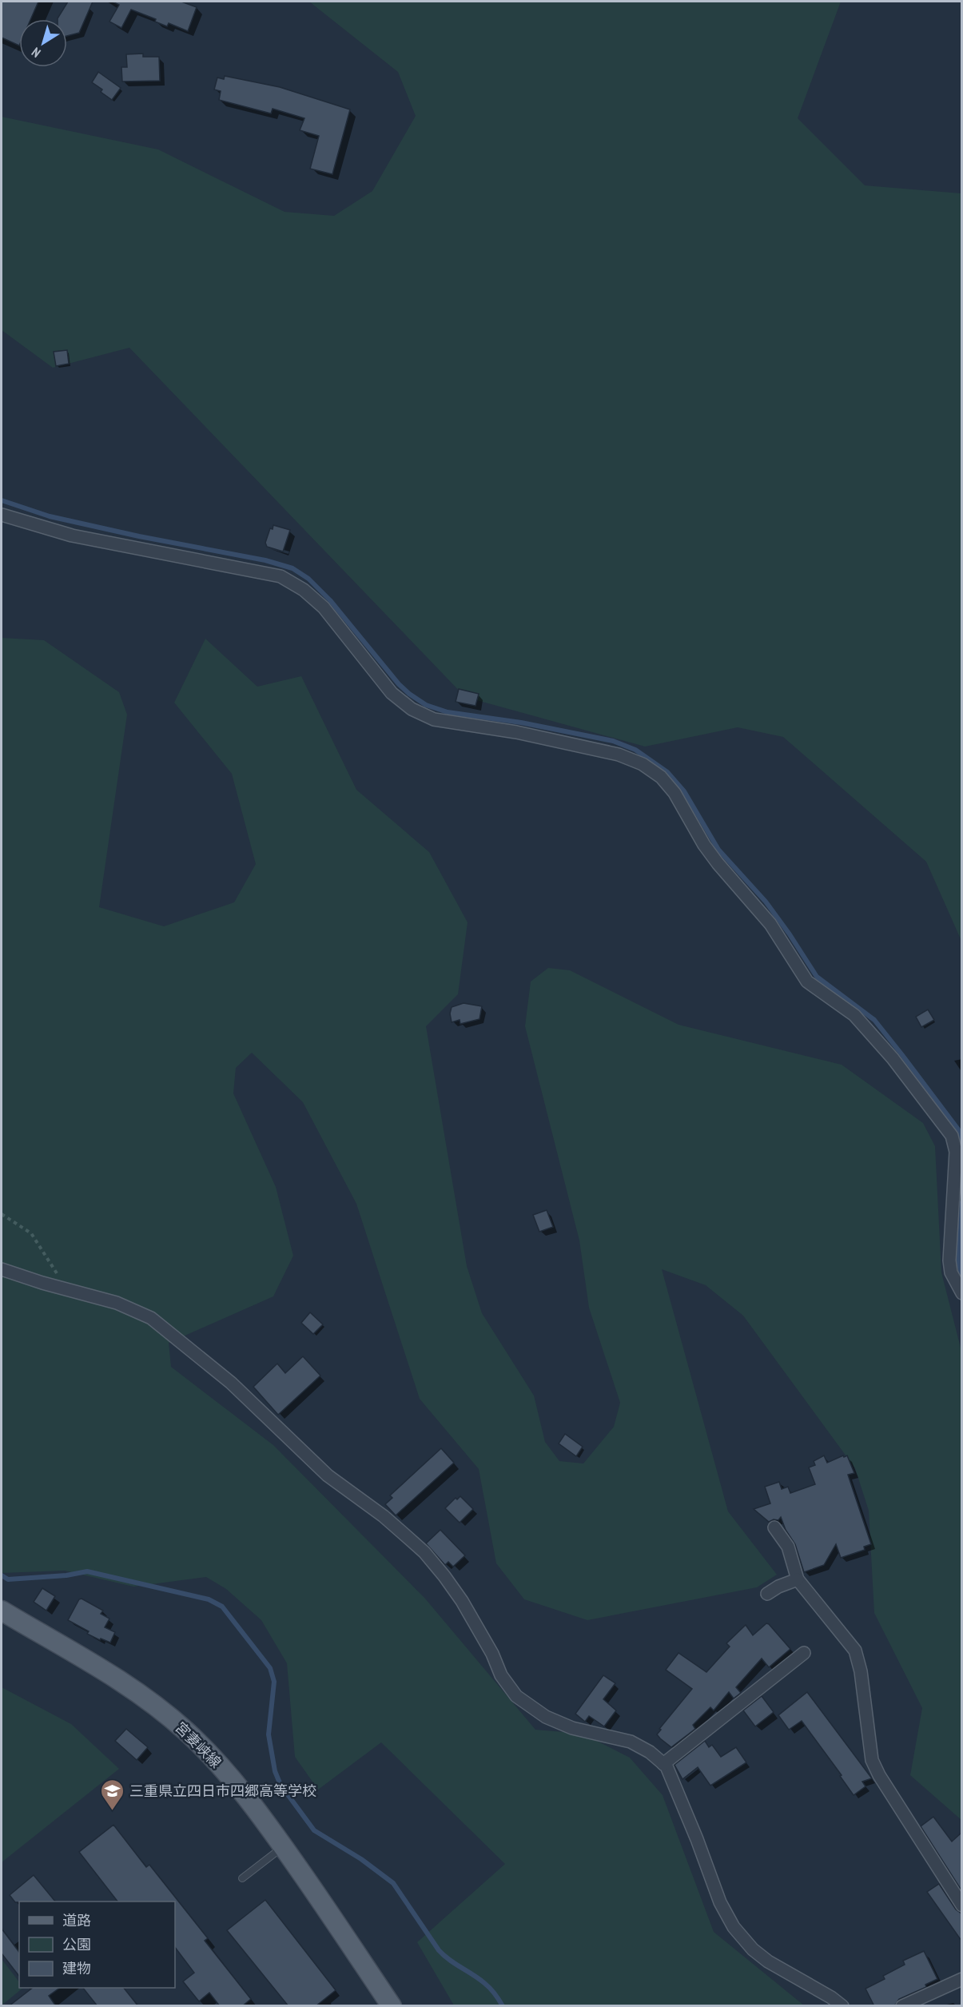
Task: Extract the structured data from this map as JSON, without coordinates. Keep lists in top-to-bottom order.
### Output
{
  "streets": {
    "main road": ["宮妻峡線"]
  },
  "places": {
    "school or university": ["三重県立四日市四郷高等学校"]
  },
  "legend": ["道路", "公園", "建物"],
  "north": "bottom left"
}
